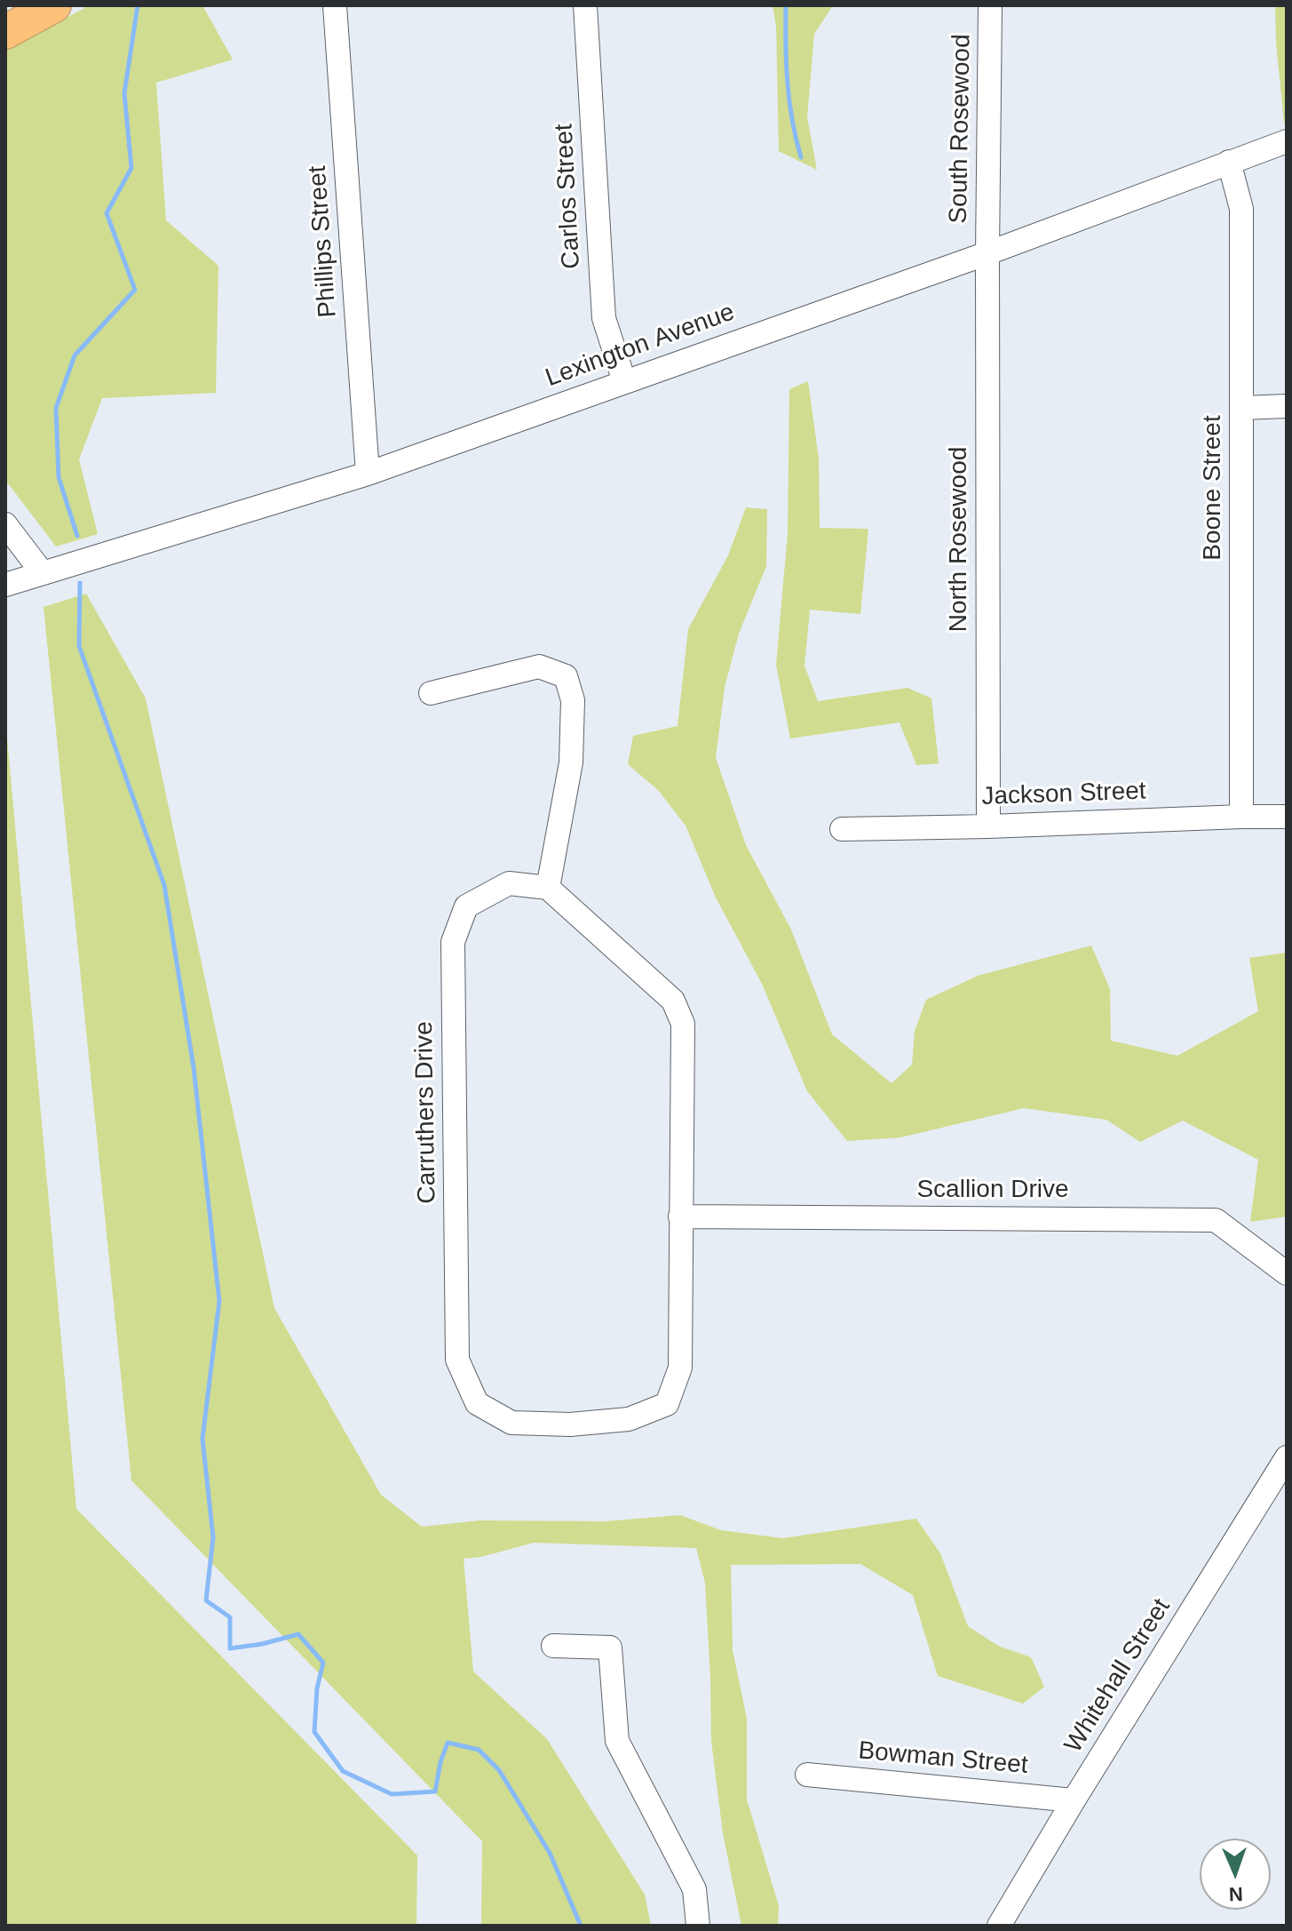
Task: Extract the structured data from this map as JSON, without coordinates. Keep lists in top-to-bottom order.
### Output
{
  "streets": {
    "street": [
      "South Rosewood",
      "Carlos Street",
      "Phillips Street",
      "Lexington Avenue",
      "Boone Street",
      "North Rosewood",
      "Jackson Street",
      "Carruthers Drive",
      "Scallion Drive",
      "Whitehall Street",
      "Bowman Street"
    ]
  },
  "crossings": [
    ["South Rosewood", "Lexington Avenue"],
    ["South Rosewood", "North Rosewood"],
    ["Carlos Street", "Lexington Avenue"],
    ["Phillips Street", "Lexington Avenue"],
    ["Lexington Avenue", "Boone Street"],
    ["Lexington Avenue", "North Rosewood"],
    ["Boone Street", "Jackson Street"],
    ["North Rosewood", "Jackson Street"],
    ["Carruthers Drive", "Scallion Drive"],
    ["Whitehall Street", "Bowman Street"]
  ],
  "north": "bottom"
}
